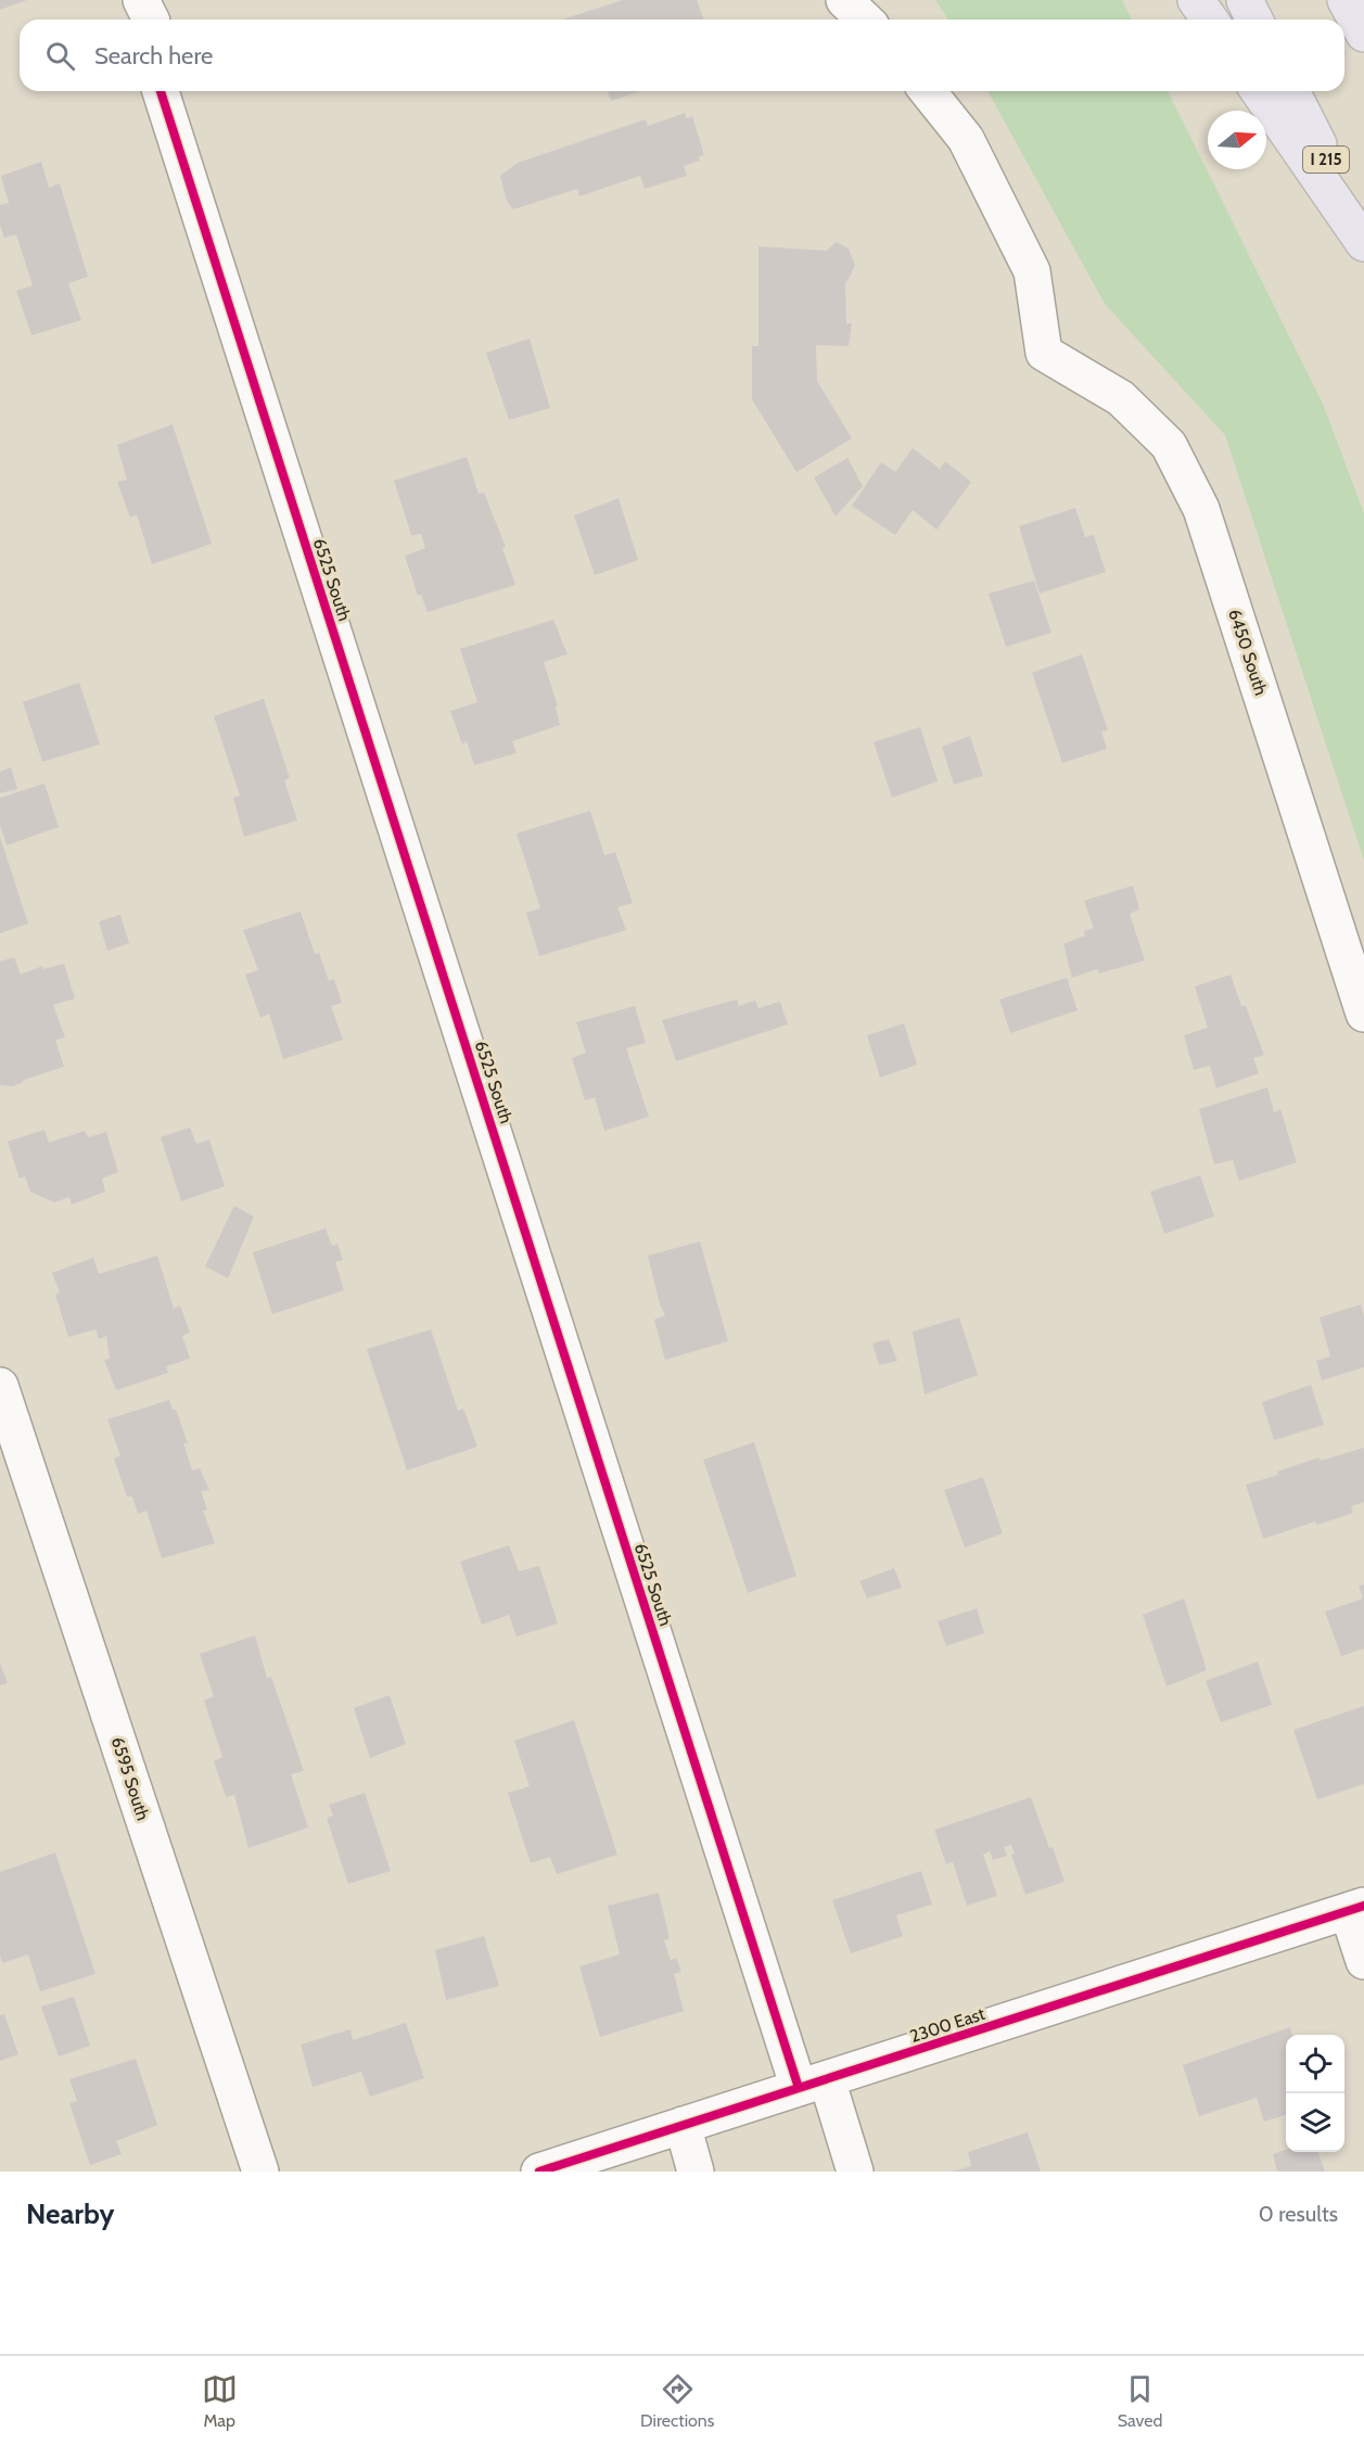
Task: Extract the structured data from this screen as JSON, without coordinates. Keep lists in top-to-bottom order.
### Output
{
  "streets": {
    "highway": ["I 215"],
    "street": [
      "6525 South",
      "6450 South",
      "6595 South",
      "2300 East"
    ]
  },
  "crossings": [
    ["6525 South", "2300 East"]
  ],
  "north": "right",
  "page": {
    "search": "Search here",
    "heading": ["Nearby", "0 results"],
    "nav": ["Map", "Directions", "Saved"]
  }
}
